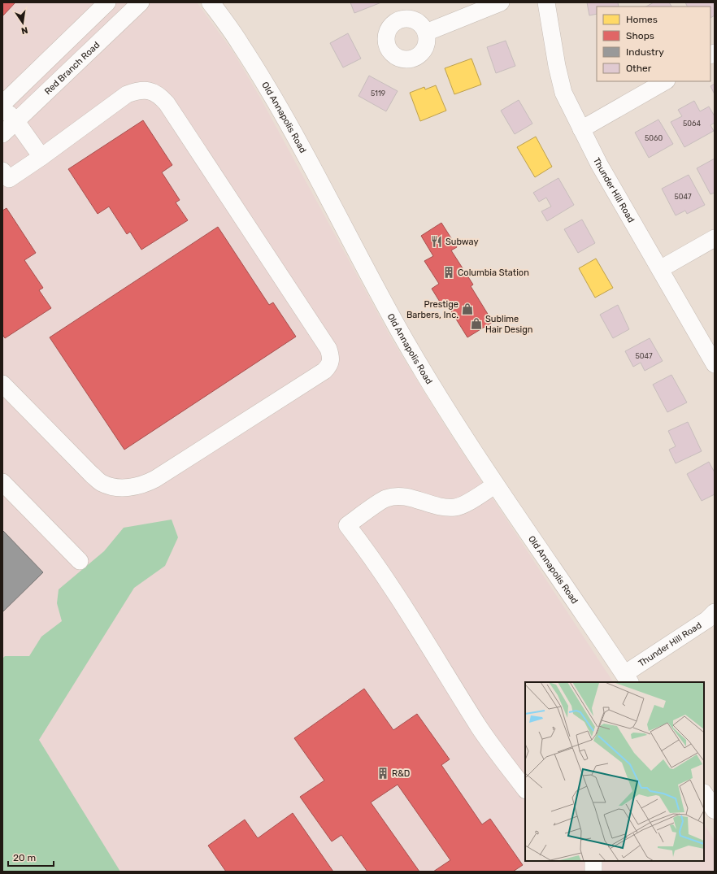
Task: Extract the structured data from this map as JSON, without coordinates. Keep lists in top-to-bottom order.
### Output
{
  "streets": {
    "main road": ["Old Annapolis Road"],
    "street": ["Red Branch Road", "Thunder Hill Road"]
  },
  "crossings": [
    ["Old Annapolis Road", "Thunder Hill Road"]
  ],
  "places": {
    "restaurant": ["Subway"],
    "building": ["Columbia Station", "R&D"],
    "shop": ["Prestige Barbers, Inc.", "Sublime Hair Design"]
  },
  "house_numbers": [
    "5119",
    "5064",
    "5060",
    "5047",
    "5047"
  ],
  "legend": [
    "Homes",
    "Shops",
    "Industry",
    "Other"
  ],
  "scale_bar": "20 m",
  "north": "bottom"
}
